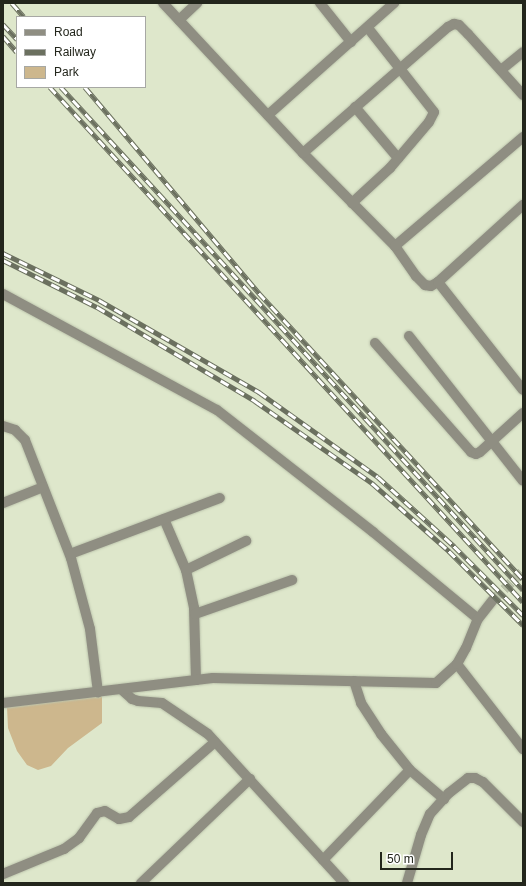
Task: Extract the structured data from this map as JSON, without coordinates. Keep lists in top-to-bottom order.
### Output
{
  "legend": ["Road", "Railway", "Park"],
  "scale_bar": "50 m"
}
